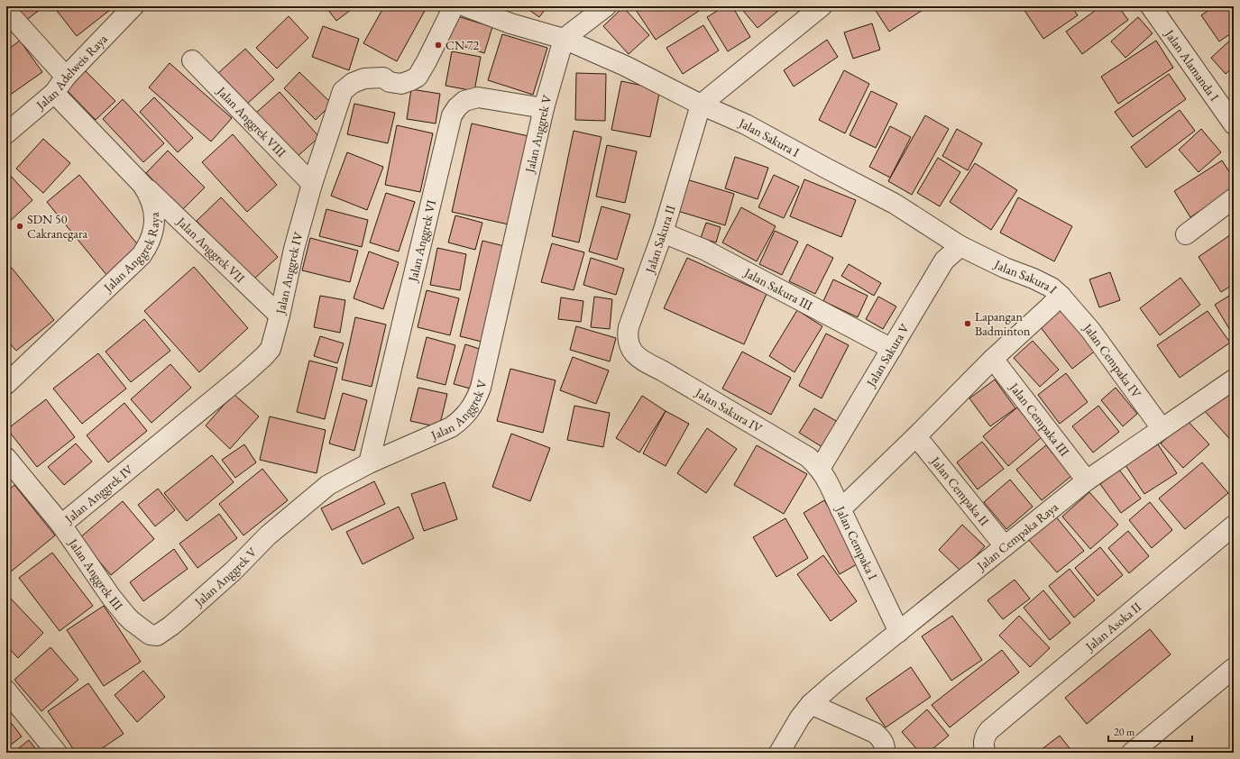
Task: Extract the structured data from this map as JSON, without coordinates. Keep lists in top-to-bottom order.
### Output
{
  "streets": {
    "street": [
      "Jalan Alamanda I",
      "Jalan Adelweis Raya",
      "Jalan Anggrek VIII",
      "Jalan Anggrek V",
      "Jalan Sakura I",
      "Jalan Sakura II",
      "Jalan Anggrek VI",
      "Jalan Anggrek VII",
      "Jalan Anggrek Raya",
      "Jalan Anggrek IV",
      "Jalan Sakura III",
      "Jalan Sakura V",
      "Jalan Cempaka IV",
      "Jalan Sakura IV",
      "Jalan Cempaka III",
      "Jalan Cempaka II",
      "Jalan Cempaka Raya",
      "Jalan Cempaka I",
      "Jalan Anggrek III",
      "Jalan Asoka II"
    ]
  },
  "crossings": [
    ["Jalan Adelweis Raya", "Jalan Anggrek Raya"],
    ["Jalan Anggrek VIII", "Jalan Anggrek IV"],
    ["Jalan Anggrek V", "Jalan Sakura I"],
    ["Jalan Anggrek V", "Jalan Anggrek VI"],
    ["Jalan Anggrek V", "Jalan Anggrek III"],
    ["Jalan Sakura I", "Jalan Sakura II"],
    ["Jalan Sakura I", "Jalan Sakura V"],
    ["Jalan Sakura I", "Jalan Cempaka IV"],
    ["Jalan Sakura II", "Jalan Sakura III"],
    ["Jalan Sakura II", "Jalan Sakura IV"],
    ["Jalan Anggrek VII", "Jalan Anggrek Raya"],
    ["Jalan Anggrek VII", "Jalan Anggrek IV"],
    ["Jalan Anggrek IV", "Jalan Anggrek III"],
    ["Jalan Sakura III", "Jalan Sakura V"],
    ["Jalan Sakura V", "Jalan Sakura IV"],
    ["Jalan Sakura V", "Jalan Cempaka I"],
    ["Jalan Cempaka IV", "Jalan Cempaka Raya"],
    ["Jalan Sakura IV", "Jalan Cempaka I"],
    ["Jalan Cempaka III", "Jalan Cempaka Raya"],
    ["Jalan Cempaka II", "Jalan Cempaka Raya"],
    ["Jalan Cempaka Raya", "Jalan Cempaka I"]
  ],
  "places": ["CN 72", "SDN 50 Cakranegara", "Lapangan Badminton"],
  "scale_bar": "20 m"
}
